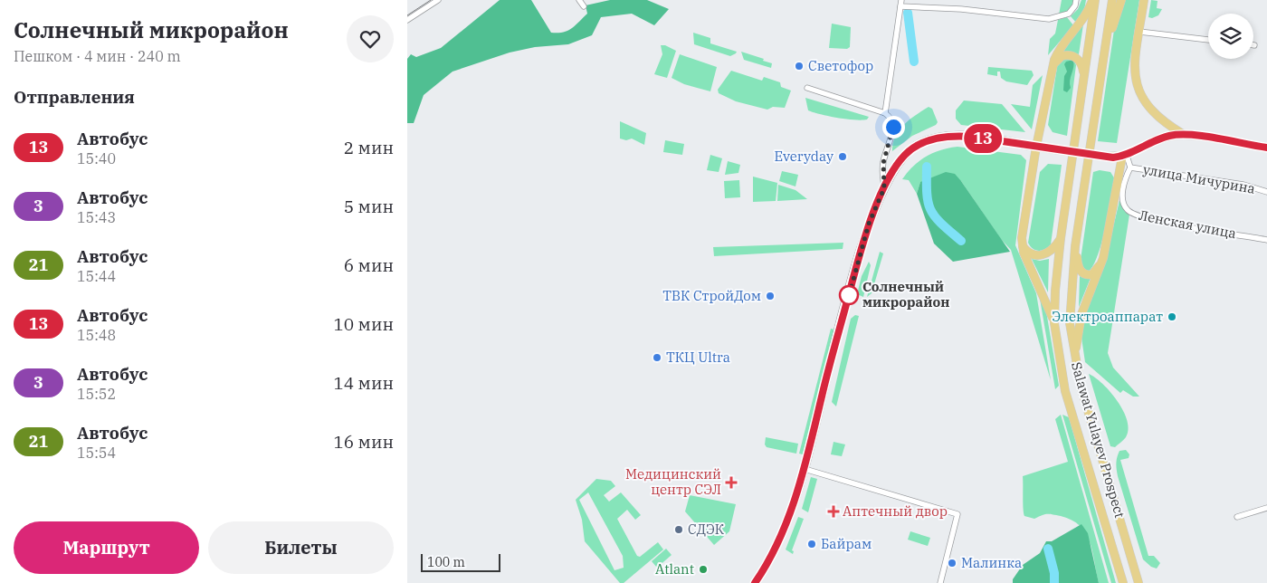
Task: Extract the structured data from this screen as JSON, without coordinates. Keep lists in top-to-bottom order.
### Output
{
  "streets": {
    "main road": ["Salawat Yulayev Prospect"],
    "street": ["улица Мичурина", "Ленская улица"]
  },
  "crossings": [
    ["улица Мичурина", "Ленская улица"]
  ],
  "places": {
    "other": [
      "Светофор",
      "Everyday",
      "Солнечный микрорайон",
      "ТВК СтройДом",
      "Электроаппарат",
      "ТКЦ Ultra",
      "СДЭК",
      "Байрам",
      "Малинка",
      "Atlant"
    ],
    "health": ["Медицинский центр СЭЛ", "Аптечный двор"]
  },
  "lines": ["bus line 13"],
  "scale_bar": "100 m",
  "page": {
    "heading": [
      ["Солнечный микрорайон", "Пешком · 4 мин · 240 m"],
      "Отправления"
    ],
    "on_map": "13",
    "list": [
      {
        "mark": "13",
        "name": "Автобус",
        "note": "15:40",
        "value": "2 мин"
      },
      {
        "mark": "3",
        "name": "Автобус",
        "note": "15:43",
        "value": "5 мин"
      },
      {
        "mark": "21",
        "name": "Автобус",
        "note": "15:44",
        "value": "6 мин"
      },
      {
        "mark": "13",
        "name": "Автобус",
        "note": "15:48",
        "value": "10 мин"
      },
      {
        "mark": "3",
        "name": "Автобус",
        "note": "15:52",
        "value": "14 мин"
      },
      {
        "mark": "21",
        "name": "Автобус",
        "note": "15:54",
        "value": "16 мин"
      }
    ],
    "buttons": ["Маршрут", "Билеты"],
    "scale": "100 m"
  }
}
